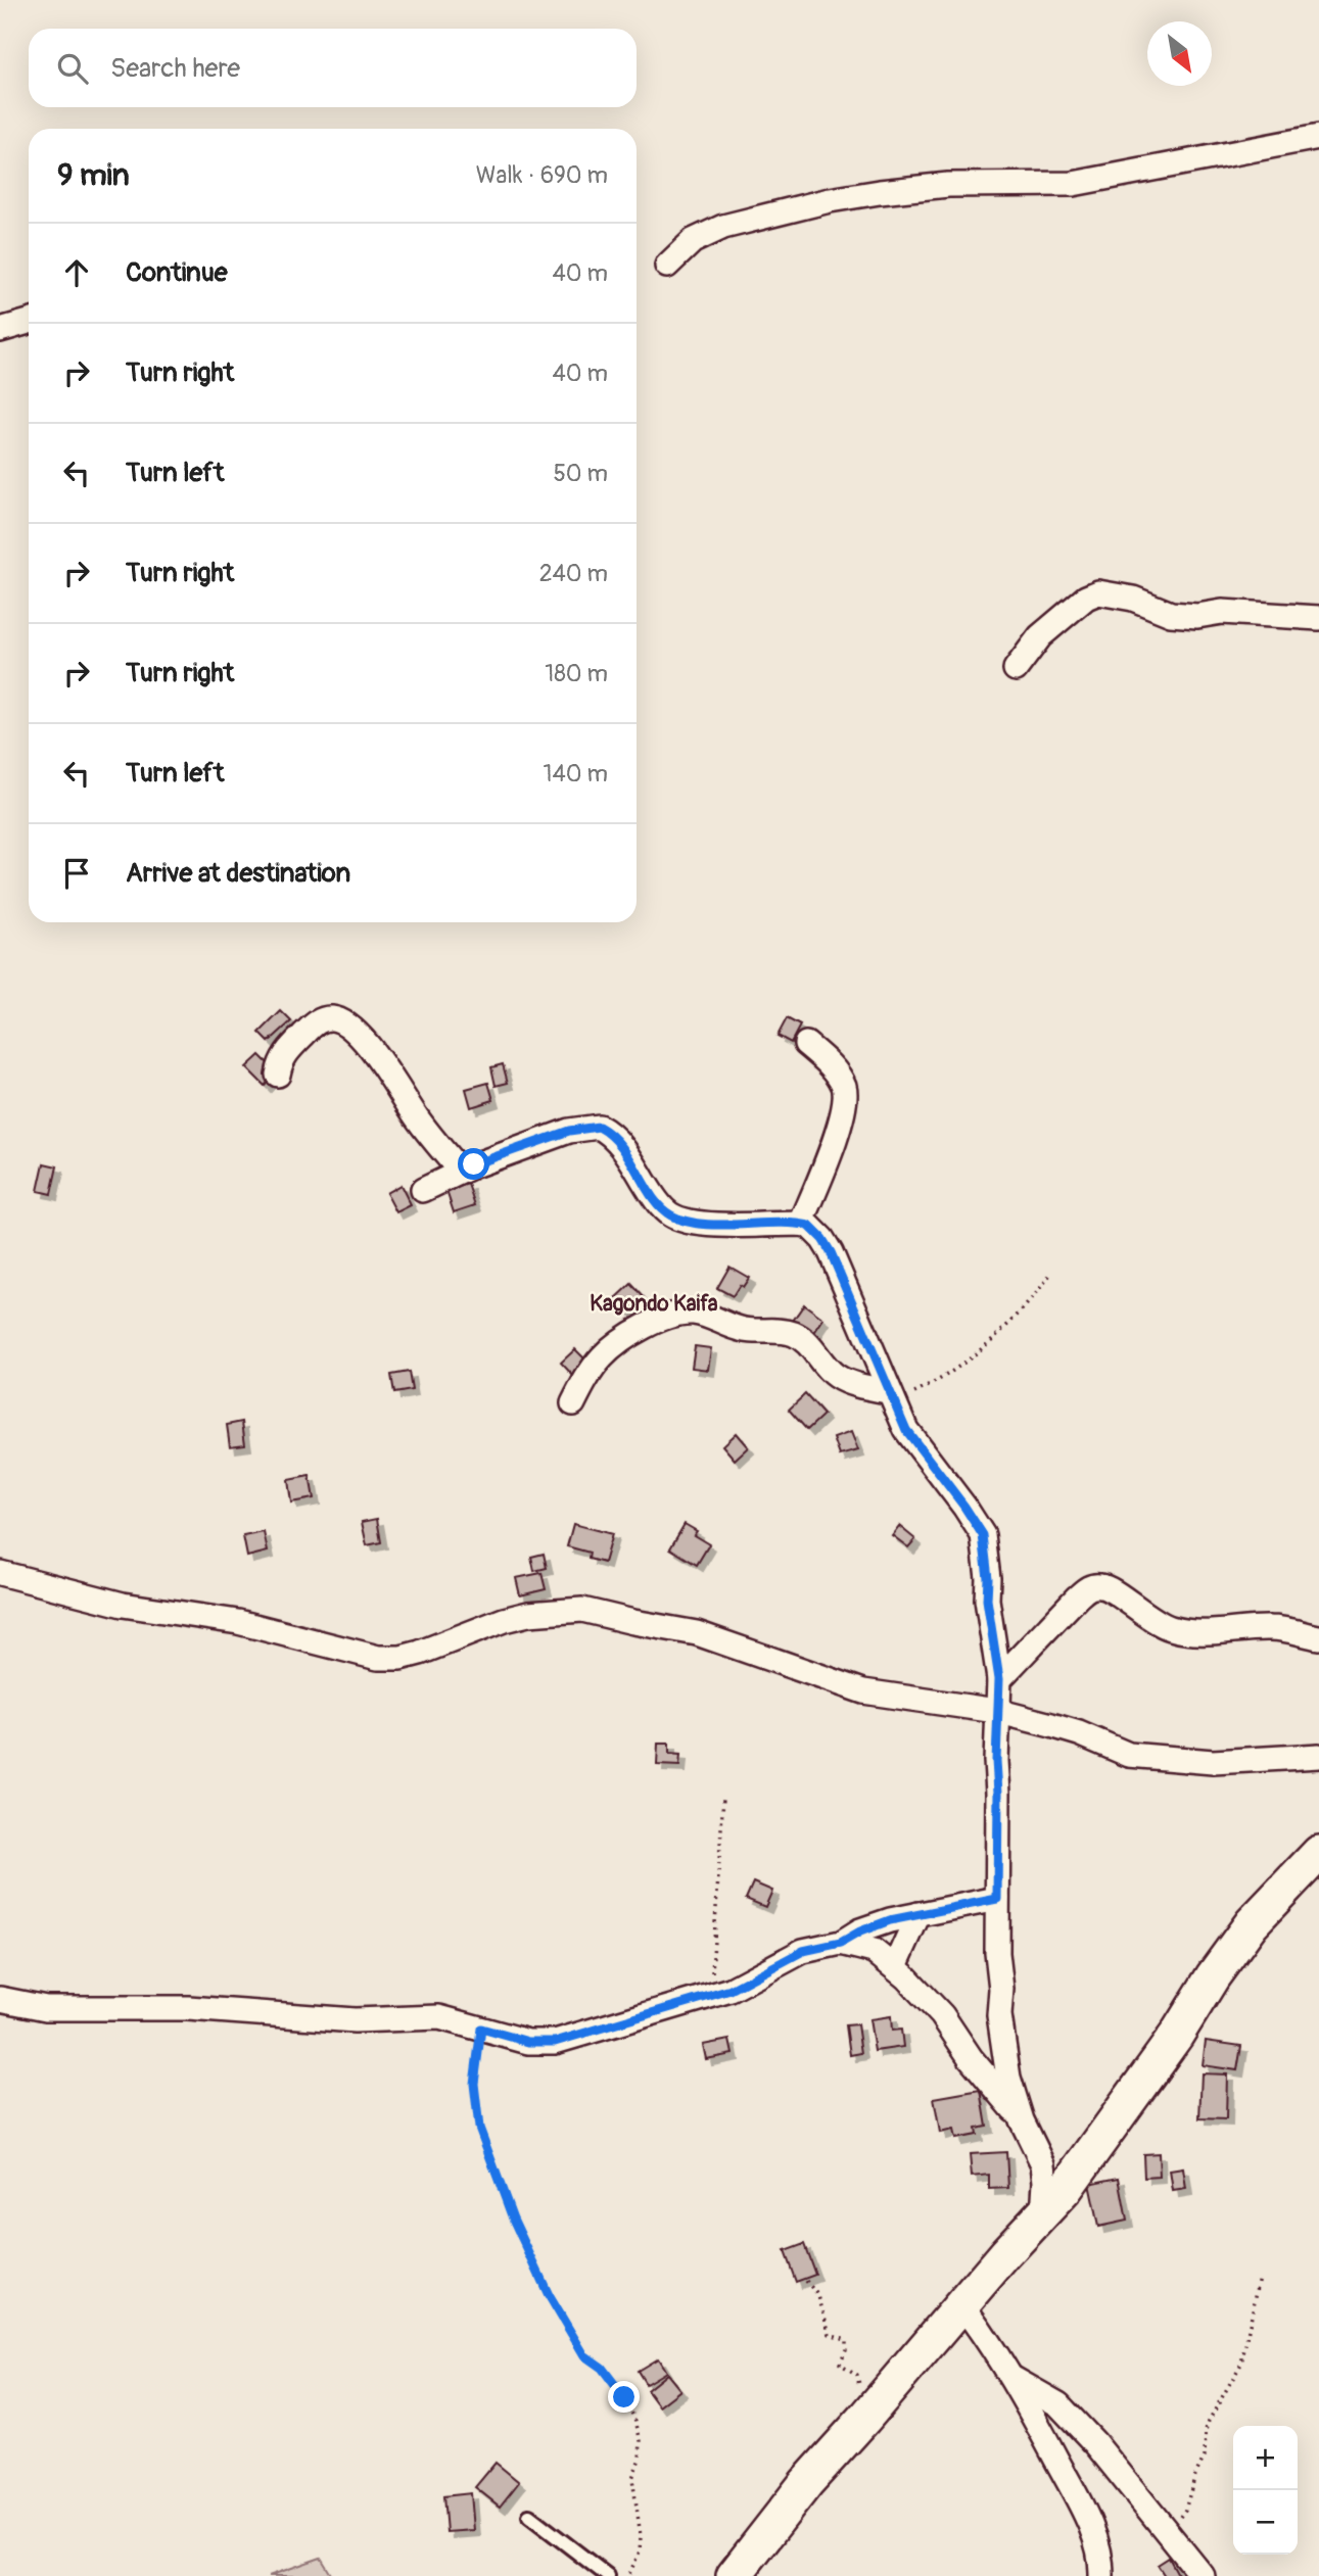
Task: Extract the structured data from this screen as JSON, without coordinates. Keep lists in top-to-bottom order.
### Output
{
  "districts": ["Kagondo Kaifa"],
  "north": "bottom right",
  "page": {
    "search": "Search here",
    "heading": ["9 min", "Walk · 690 m"],
    "list": [
      ["Continue", "40 m"],
      ["Turn right", "40 m"],
      ["Turn left", "50 m"],
      ["Turn right", "240 m"],
      ["Turn right", "180 m"],
      ["Turn left", "140 m"],
      "Arrive at destination"
    ],
    "map_buttons": ["+", "−"]
  }
}
